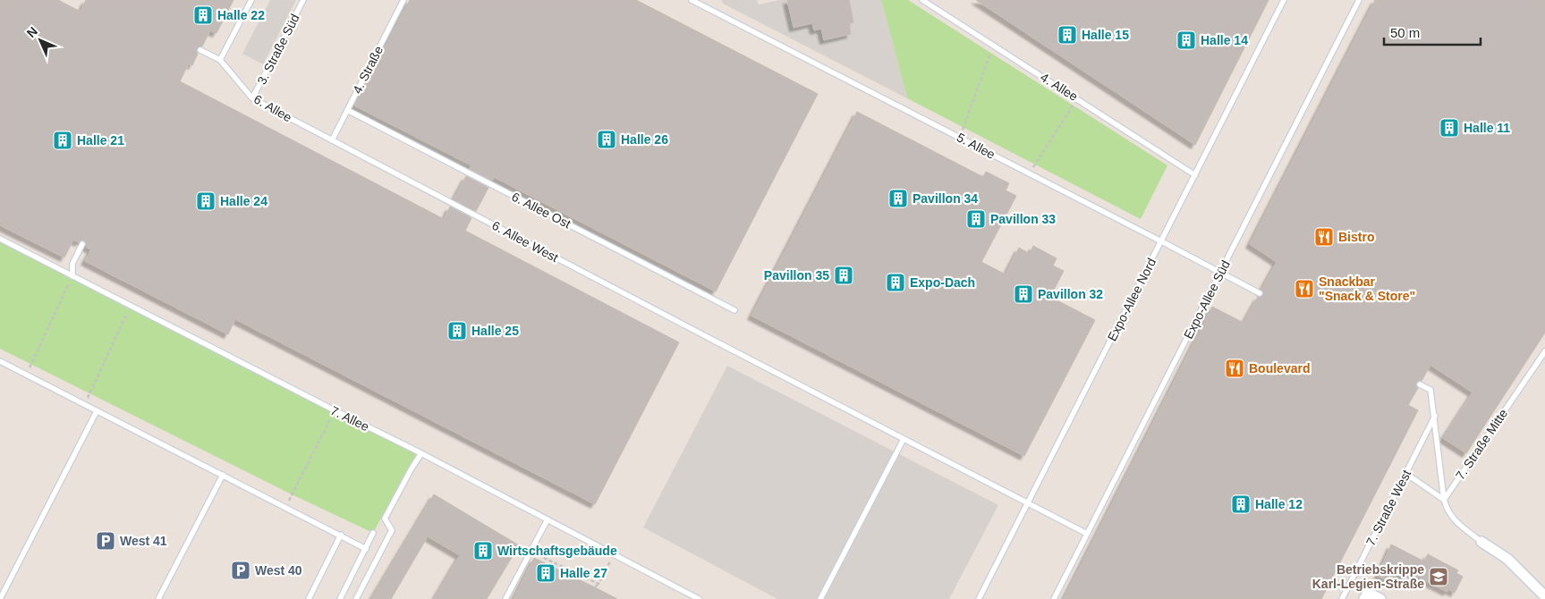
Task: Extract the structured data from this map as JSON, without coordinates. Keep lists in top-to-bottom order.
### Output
{
  "streets": {
    "lane": [
      "3. Straße Süd",
      "4. Straße",
      "4. Allee",
      "6. Allee",
      "5. Allee",
      "6. Allee Ost",
      "6. Allee West",
      "Expo-Allee Nord",
      "Expo-Allee Süd",
      "7. Allee",
      "7. Straße Mitte",
      "7. Straße West"
    ]
  },
  "crossings": [
    ["3. Straße Süd", "6. Allee"],
    ["4. Straße", "6. Allee"],
    ["4. Straße", "6. Allee Ost"],
    ["4. Straße", "6. Allee West"],
    ["4. Allee", "Expo-Allee Nord"],
    ["6. Allee", "6. Allee West"],
    ["5. Allee", "Expo-Allee Nord"],
    ["5. Allee", "Expo-Allee Süd"],
    ["6. Allee West", "Expo-Allee Nord"],
    ["6. Allee West", "Expo-Allee Süd"]
  ],
  "places": {
    "building": [
      "Halle 22",
      "Halle 15",
      "Halle 14",
      "Halle 11",
      "Halle 26",
      "Halle 21",
      "Pavillon 34",
      "Halle 24",
      "Pavillon 33",
      "Pavillon 35",
      "Expo-Dach",
      "Pavillon 32",
      "Halle 25",
      "Halle 12",
      "Wirtschaftsgebäude",
      "Halle 27"
    ],
    "restaurant": ["Bistro", "Snackbar \"Snack & Store\"", "Boulevard"],
    "parking": ["West 41", "West 40"],
    "school or university": ["Betriebskrippe Karl-Legien-Straße"]
  },
  "scale_bar": "50 m",
  "north": "top left"
}
